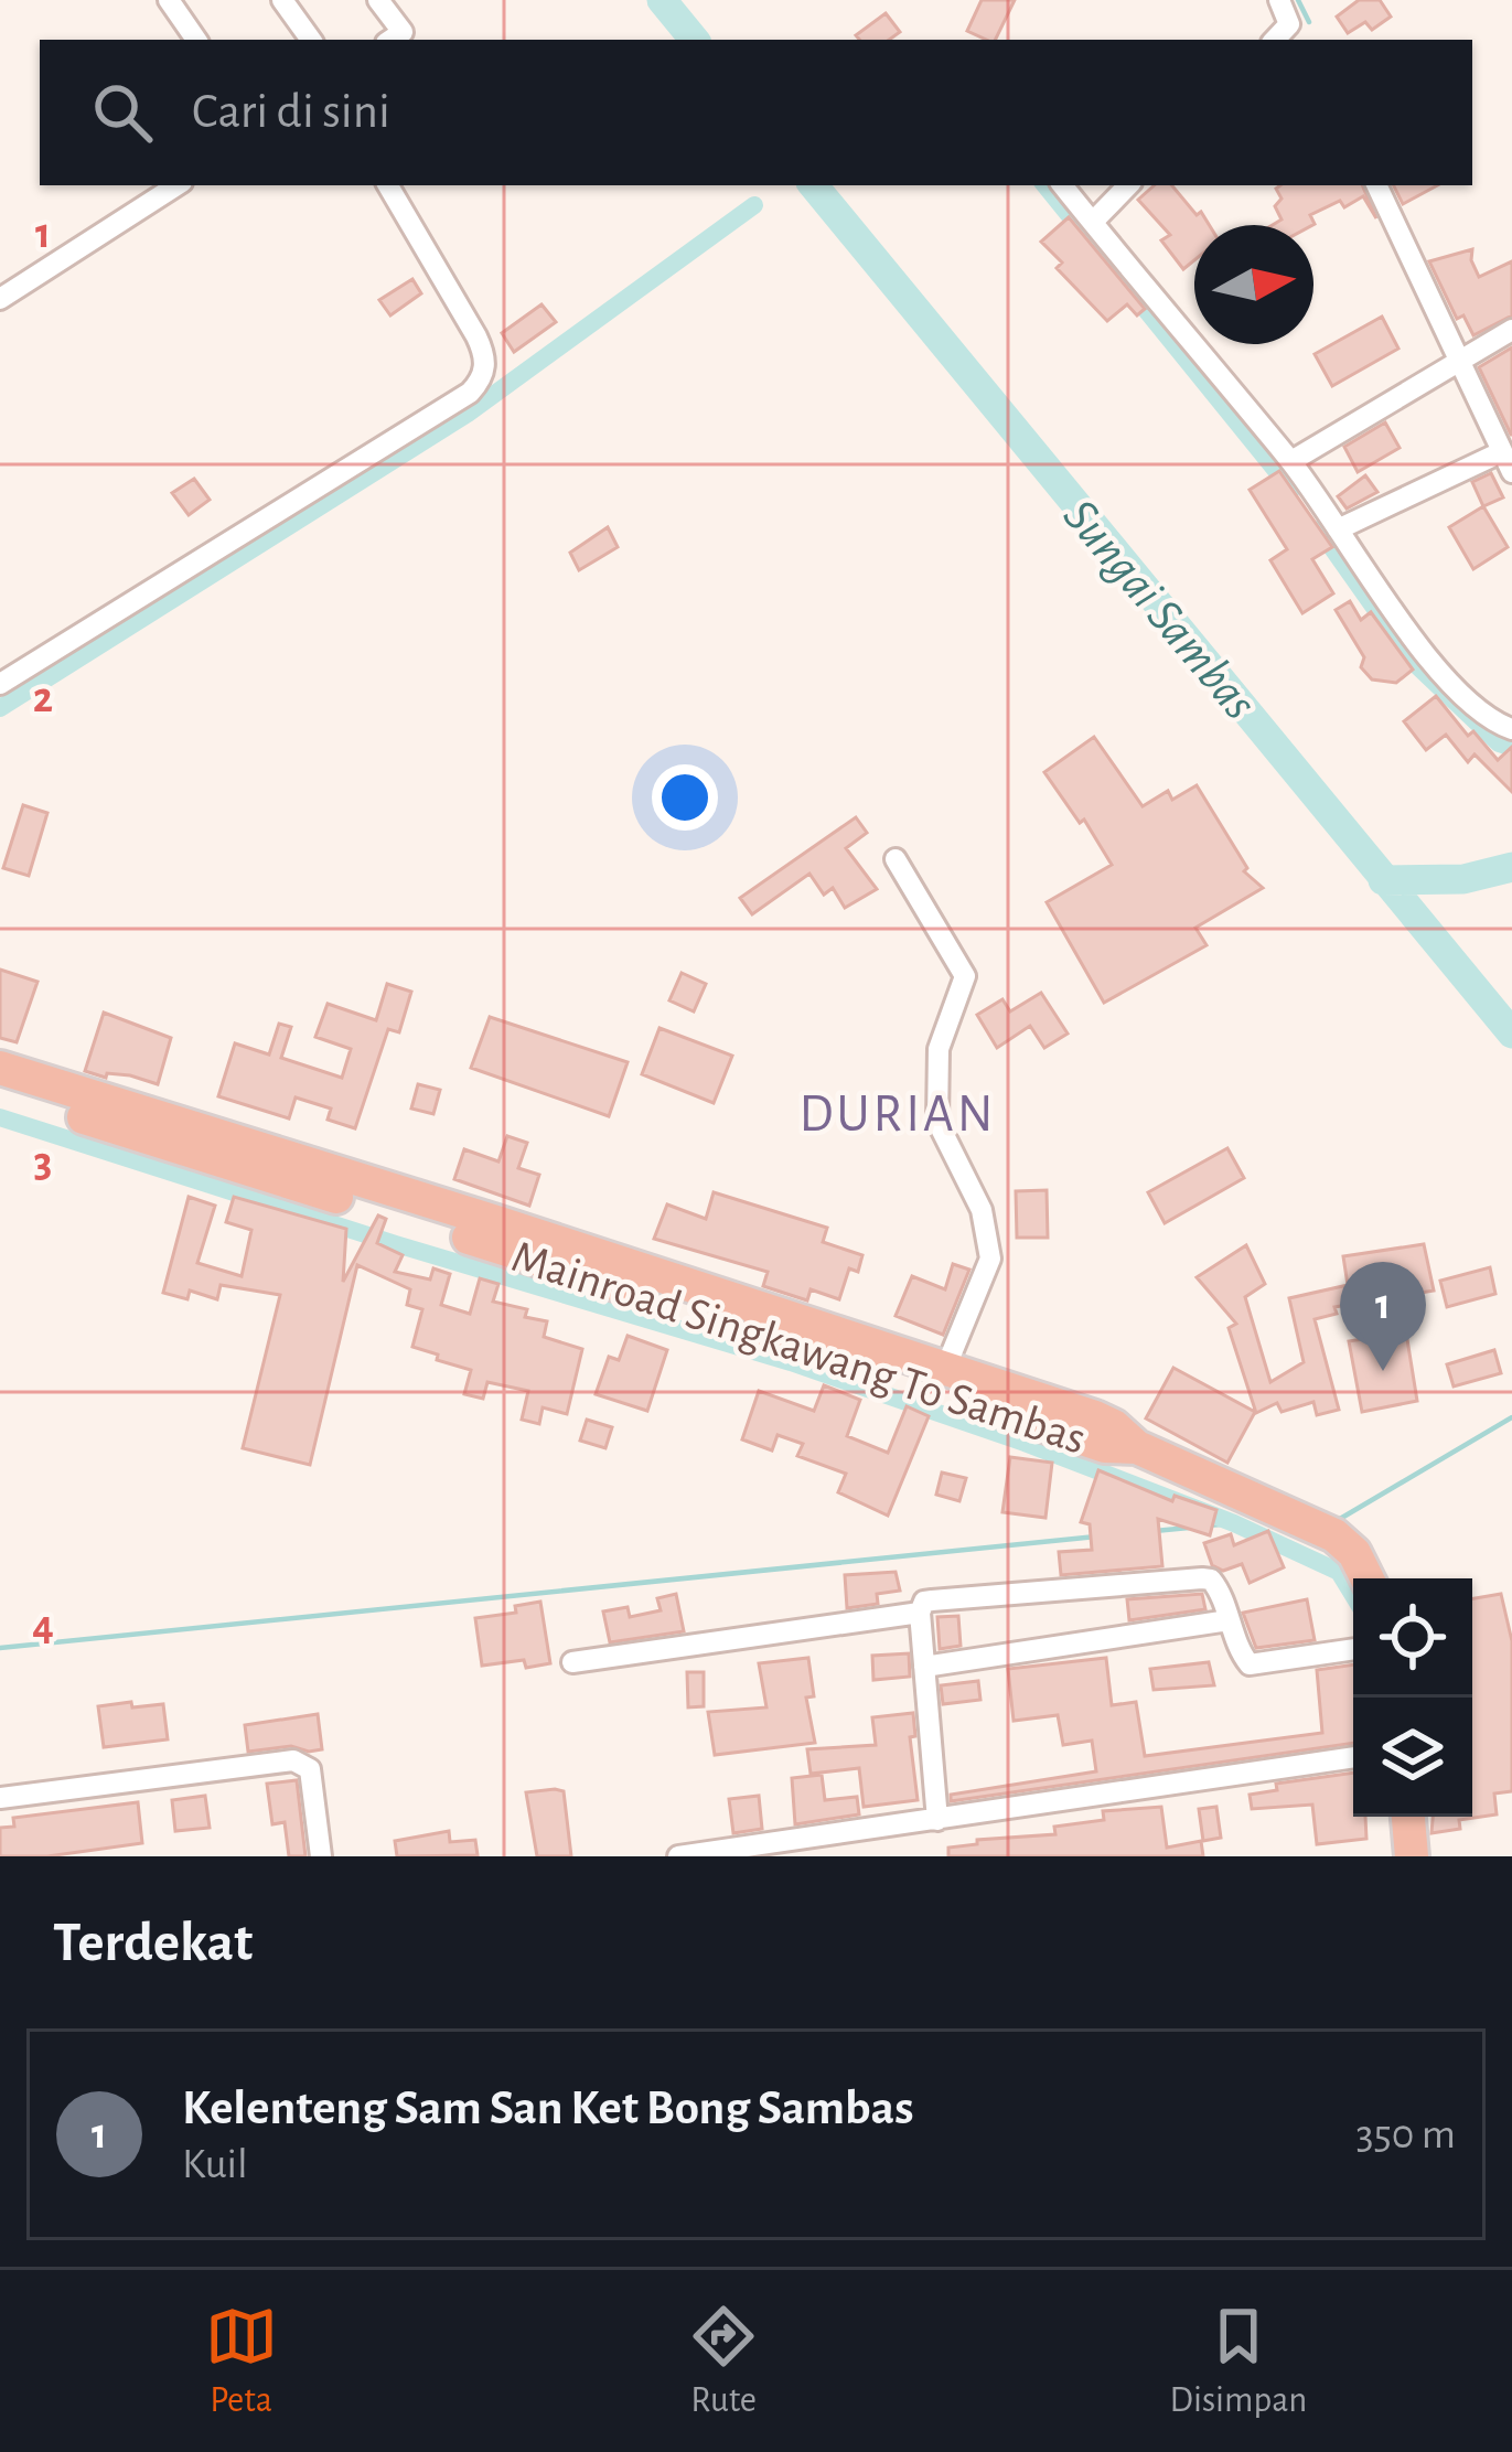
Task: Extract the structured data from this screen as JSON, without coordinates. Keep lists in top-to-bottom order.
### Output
{
  "streets": {
    "highway": ["Mainroad Singkawang To Sambas"]
  },
  "districts": ["DURIAN"],
  "water": ["Sungai Sambas"],
  "north": "right",
  "page": {
    "search": "Cari di sini",
    "pins": "1",
    "heading": "Terdekat",
    "list": [
      {
        "mark": "1",
        "name": "Kelenteng Sam San Ket Bong Sambas",
        "note": "Kuil",
        "value": "350 m"
      }
    ],
    "nav": ["Peta", "Rute", "Disimpan"]
  },
  "grid": {
    "rows": [
      "1",
      "2",
      "3",
      "4"
    ]
  }
}
